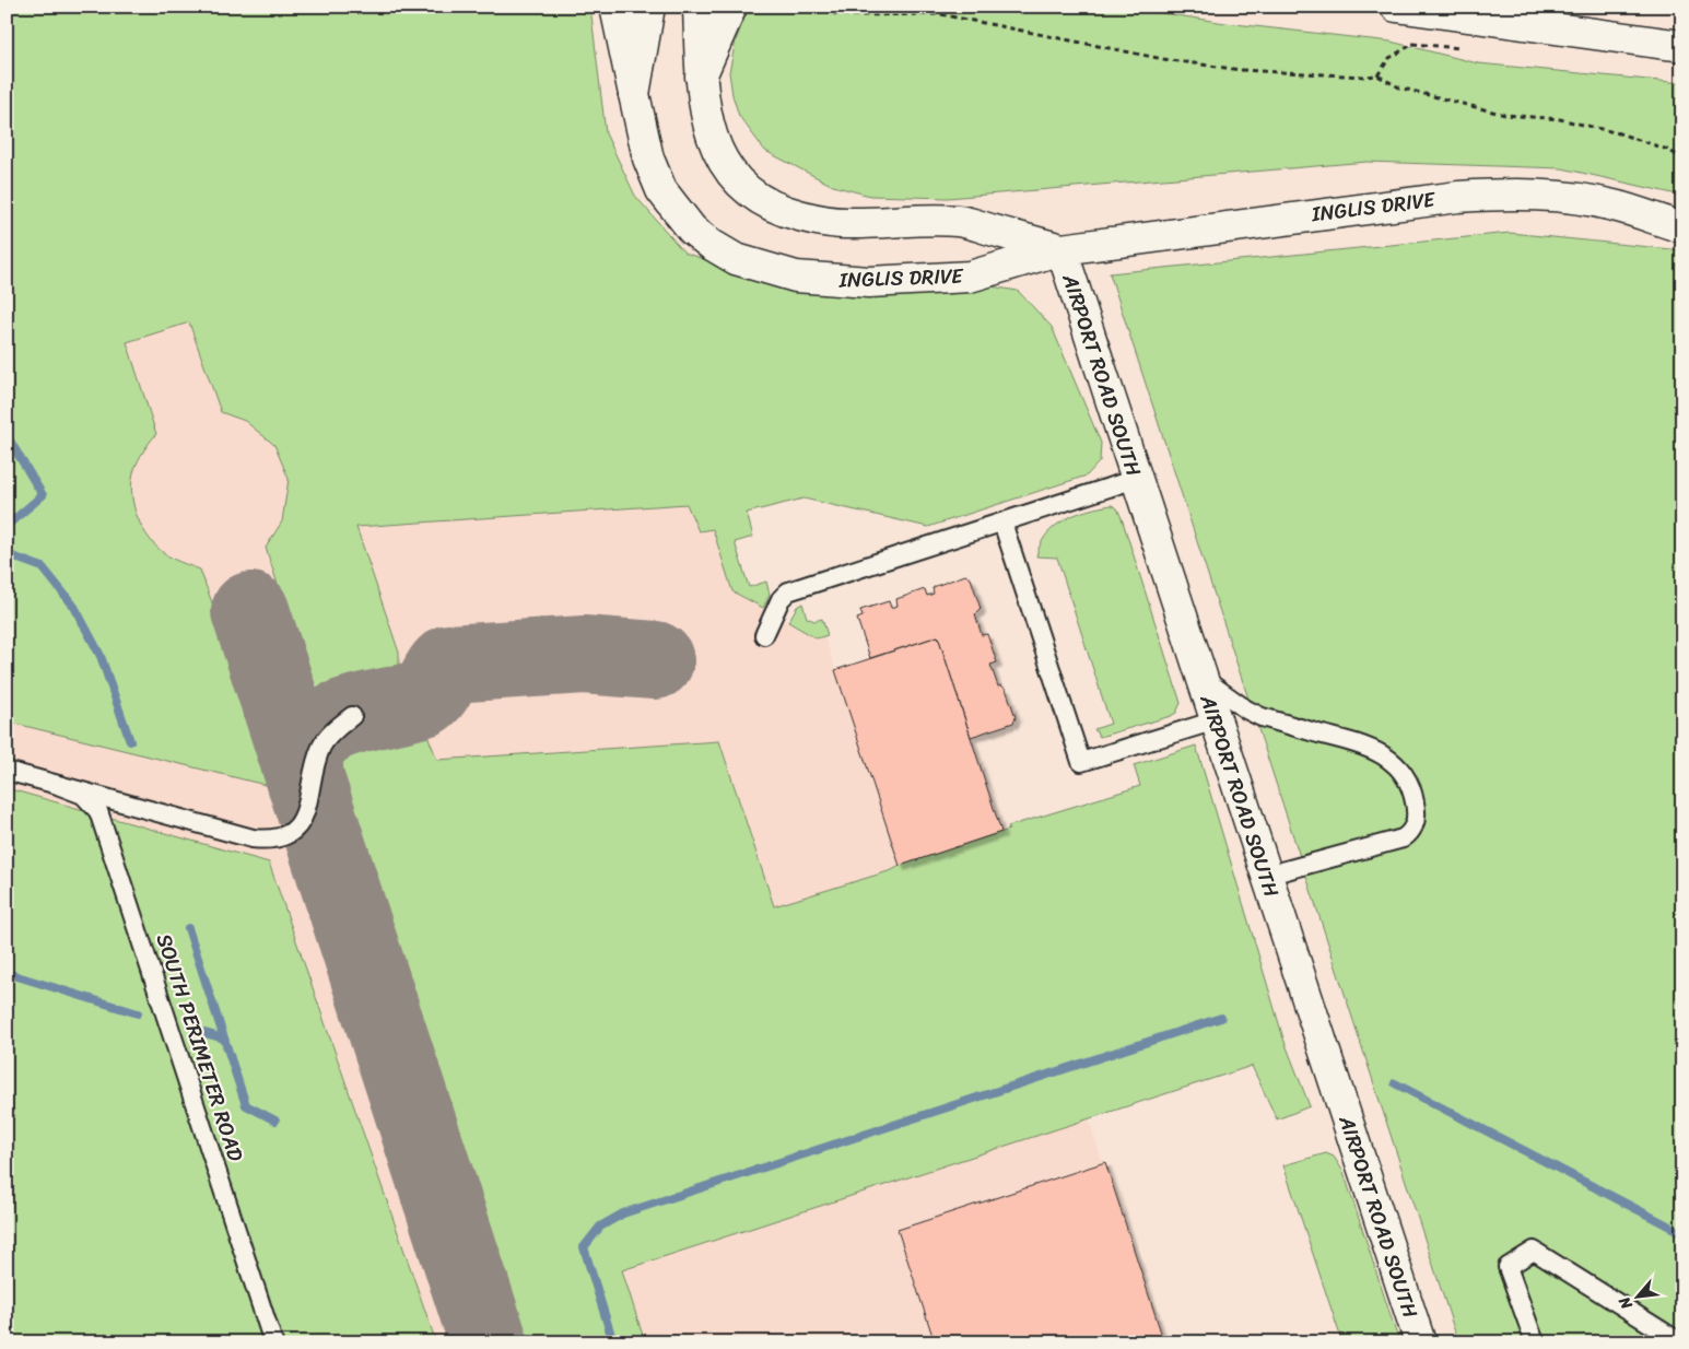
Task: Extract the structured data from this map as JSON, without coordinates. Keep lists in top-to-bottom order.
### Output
{
  "streets": {
    "street": ["INGLIS DRIVE", "AIRPORT ROAD SOUTH"],
    "lane": ["SOUTH PERIMETER ROAD"]
  },
  "crossings": [
    ["INGLIS DRIVE", "AIRPORT ROAD SOUTH"]
  ],
  "north": "bottom left"
}
